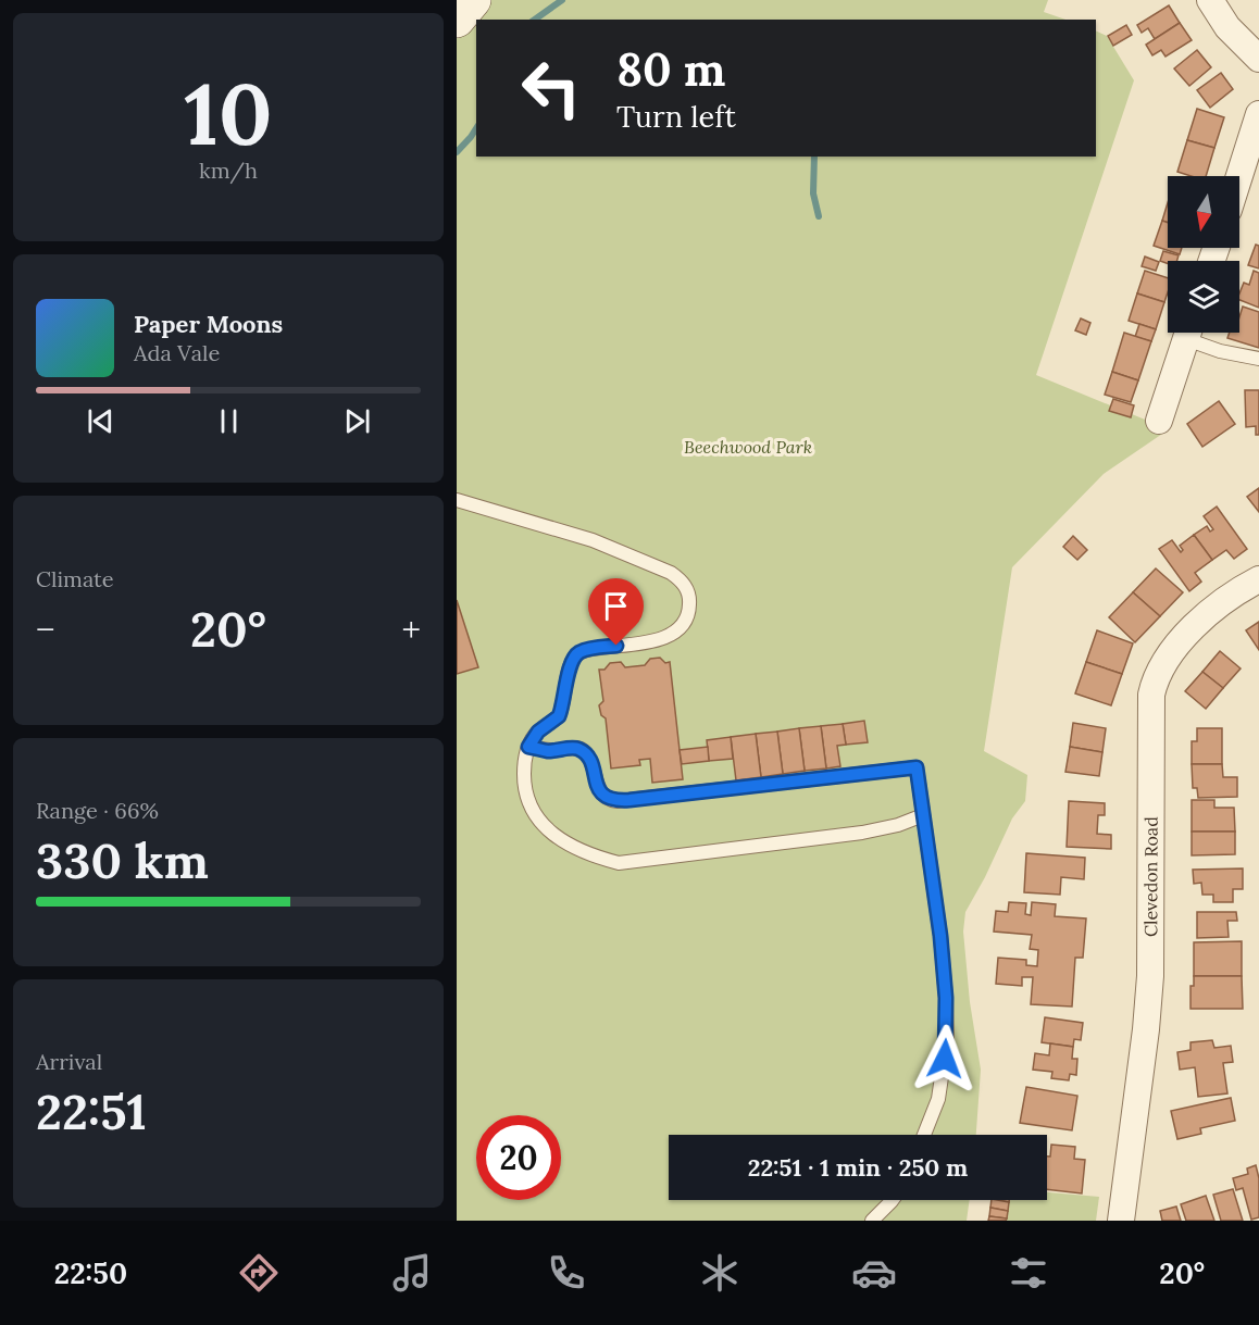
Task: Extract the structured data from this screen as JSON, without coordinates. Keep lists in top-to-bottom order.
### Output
{
  "streets": {
    "street": ["Clevedon Road"]
  },
  "parks": ["Beechwood Park"],
  "north": "bottom",
  "page": {
    "tile": [
      ["10", "km/h"],
      "Climate",
      ["Range · 66%", "330 km"],
      ["Arrival", "22:51"]
    ],
    "turn": ["80 m", "Turn left"],
    "song": ["Paper Moons", "Ada Vale"],
    "heat": ["−", "20°", "+"],
    "limit": "20",
    "trip": "22:51 · 1 min · 250 m",
    "tabs": ["22:50", "20°"]
  }
}
